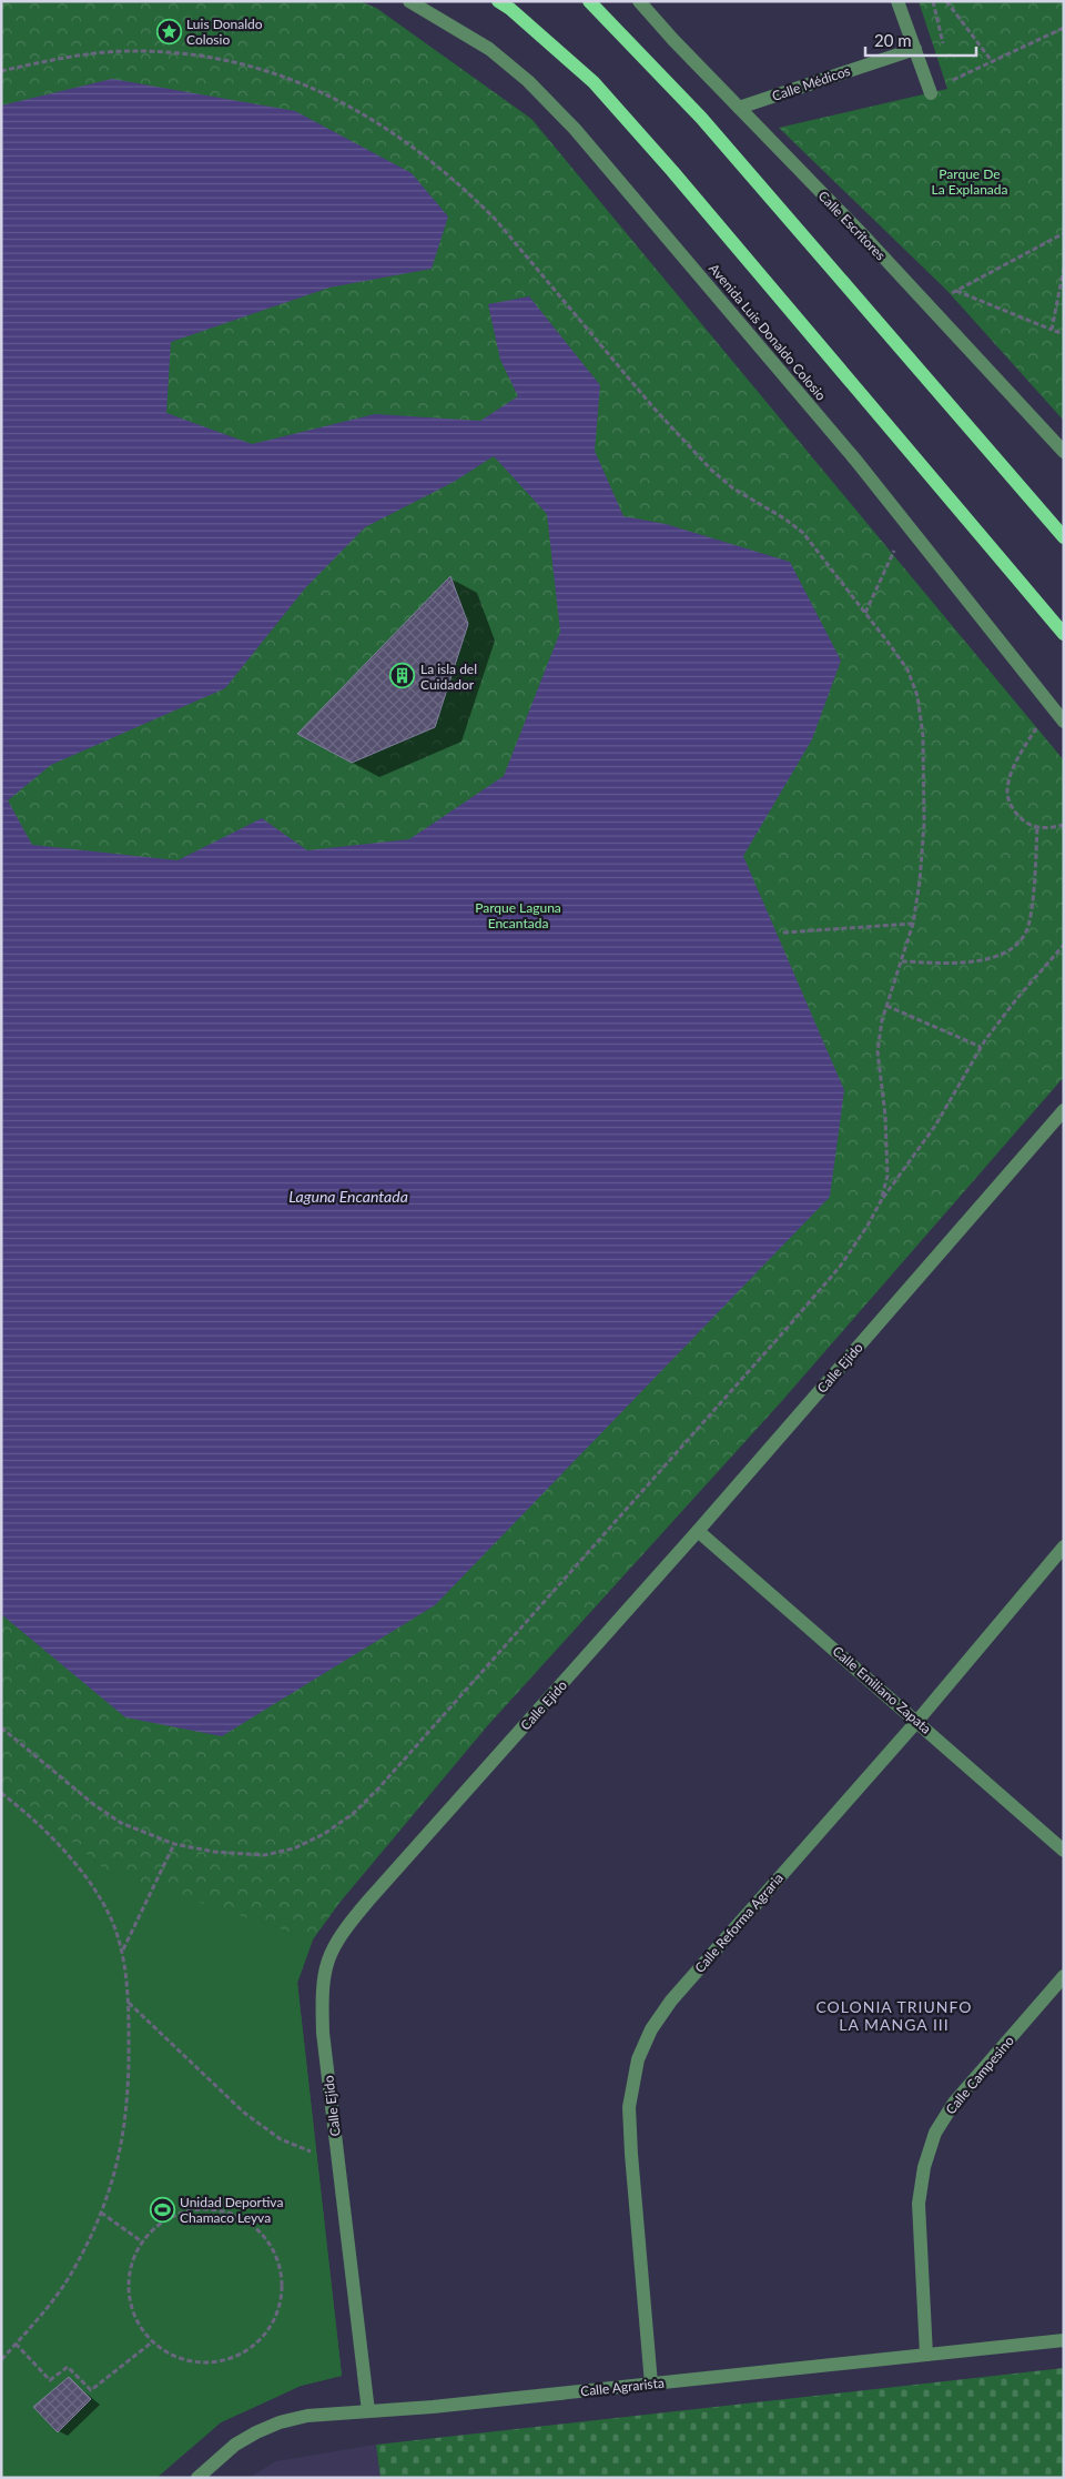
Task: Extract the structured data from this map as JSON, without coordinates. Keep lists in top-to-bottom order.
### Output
{
  "streets": {
    "street": [
      "Calle Médicos",
      "Calle Escritores",
      "Avenida Luis Donaldo Colosio",
      "Calle Ejido",
      "Calle Emiliano Zapata",
      "Calle Reforma Agraria",
      "Calle Campesino",
      "Calle Agrarista"
    ]
  },
  "crossings": [
    ["Calle Médicos", "Calle Escritores"],
    ["Calle Ejido", "Calle Emiliano Zapata"],
    ["Calle Ejido", "Calle Agrarista"],
    ["Calle Emiliano Zapata", "Calle Reforma Agraria"],
    ["Calle Reforma Agraria", "Calle Agrarista"],
    ["Calle Campesino", "Calle Agrarista"]
  ],
  "districts": ["COLONIA TRIUNFO LA MANGA III"],
  "water": ["Laguna Encantada"],
  "parks": ["Parque De La Explanada", "Parque Laguna Encantada"],
  "places": {
    "place": ["Luis Donaldo Colosio"],
    "building": ["La isla del Cuidador"],
    "sports": ["Unidad Deportiva Chamaco Leyva"]
  },
  "scale_bar": "20 m"
}
